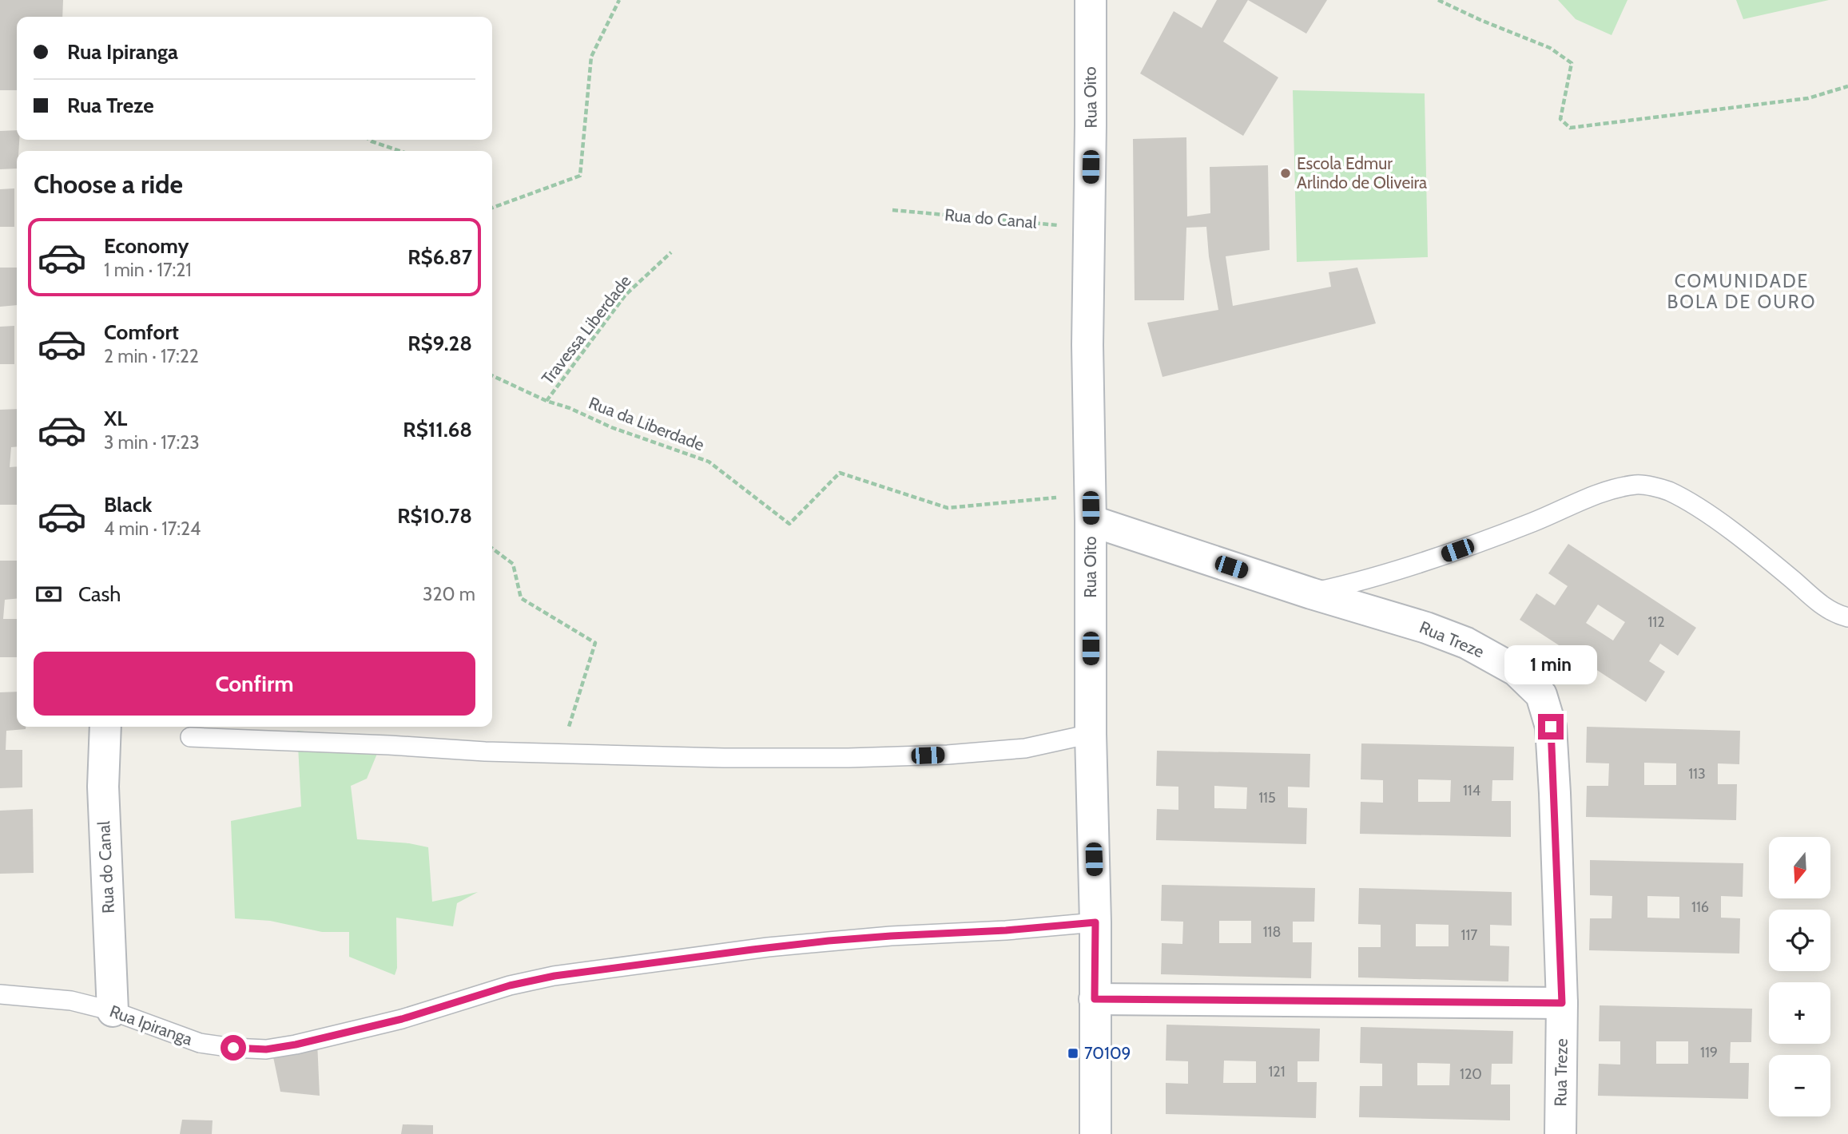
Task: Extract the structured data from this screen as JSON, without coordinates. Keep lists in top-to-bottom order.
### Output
{
  "streets": {
    "street": ["Rua Oito", "Rua do Canal", "Rua Treze"],
    "lane": ["Rua Ipiranga"],
    "path": ["Travessa Liberdade", "Rua da Liberdade"]
  },
  "crossings": [
    ["Rua Oito", "Rua do Canal"],
    ["Rua Oito", "Rua da Liberdade"],
    ["Rua Oito", "Rua Treze"],
    ["Rua Oito", "Rua Ipiranga"],
    ["Rua do Canal", "Rua Ipiranga"],
    ["Travessa Liberdade", "Rua da Liberdade"],
    ["Rua da Liberdade", "Rua Treze"]
  ],
  "districts": ["COMUNIDADE BOLA DE OURO"],
  "places": {
    "other": ["Escola Edmur Arlindo de Oliveira"],
    "transit": ["70109"]
  },
  "house_numbers": [
    "112",
    "113",
    "114",
    "115",
    "116",
    "118",
    "117",
    "119",
    "121",
    "120"
  ],
  "north": "bottom",
  "page": {
    "banner": ["Rua Ipiranga", "Rua Treze"],
    "heading": "Choose a ride",
    "list": [
      {
        "name": "Economy",
        "note": "1 min · 17:21",
        "value": "R$6.87"
      },
      {
        "name": "Comfort",
        "note": "2 min · 17:22",
        "value": "R$9.28"
      },
      {
        "name": "XL",
        "note": "3 min · 17:23",
        "value": "R$11.68"
      },
      {
        "name": "Black",
        "note": "4 min · 17:24",
        "value": "R$10.78"
      }
    ],
    "pay": ["Cash", "320 m"],
    "buttons": "Confirm",
    "bubble": "1 min",
    "map_buttons": ["+", "−"]
  }
}
